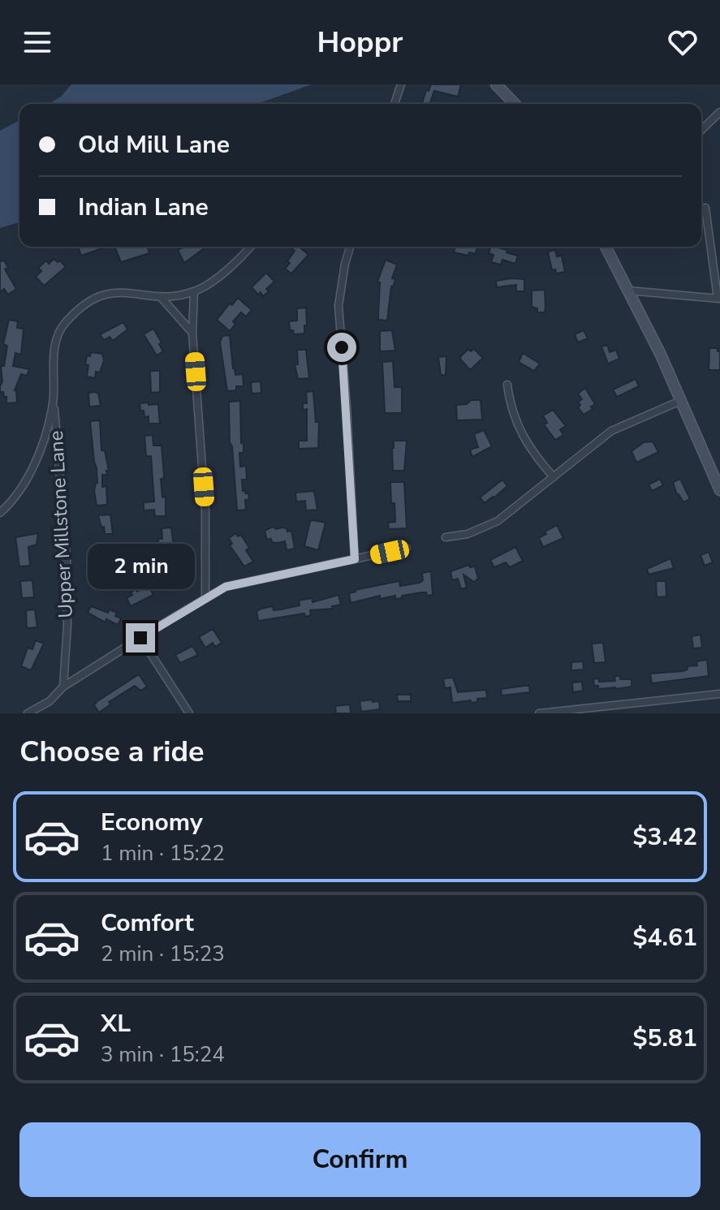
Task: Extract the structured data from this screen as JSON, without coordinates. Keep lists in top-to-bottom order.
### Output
{
  "streets": {
    "street": ["Upper Millstone Lane"]
  },
  "page": {
    "header": "Hoppr",
    "banner": ["Old Mill Lane", "Indian Lane"],
    "bubble": "2 min",
    "heading": "Choose a ride",
    "list": [
      {
        "name": "Economy",
        "note": "1 min · 15:22",
        "value": "$3.42"
      },
      {
        "name": "Comfort",
        "note": "2 min · 15:23",
        "value": "$4.61"
      },
      {
        "name": "XL",
        "note": "3 min · 15:24",
        "value": "$5.81"
      }
    ],
    "buttons": "Confirm"
  }
}
